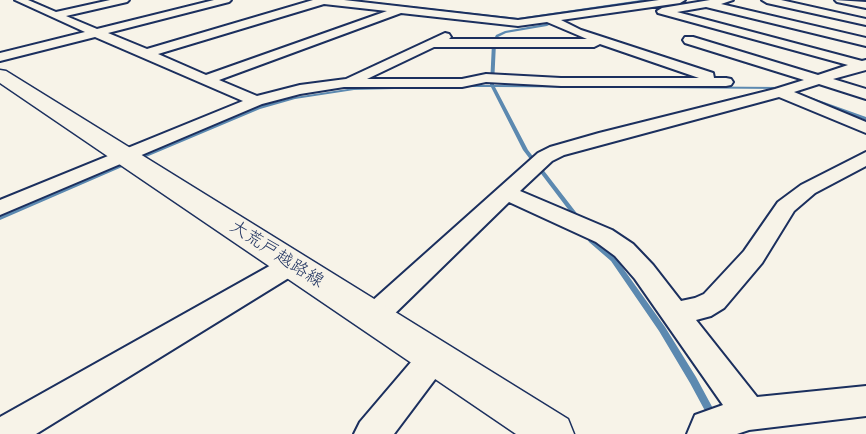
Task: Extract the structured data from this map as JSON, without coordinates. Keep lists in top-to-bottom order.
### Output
{
  "streets": {
    "main road": ["大荒戸越路線"]
  }
}
